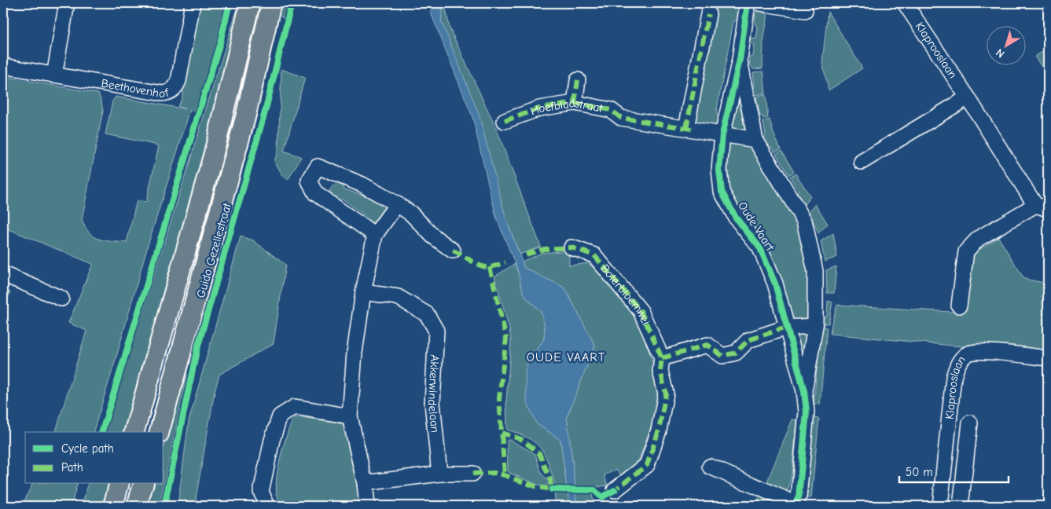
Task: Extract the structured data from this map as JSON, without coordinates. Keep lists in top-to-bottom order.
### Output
{
  "streets": {
    "main road": ["Guido Gezellestraat"],
    "street": [
      "Klaprooslaan",
      "Beethovenhof",
      "Hoefbladstraat",
      "Oude Vaart",
      "Boterbloemwei",
      "Akkerwindelaan"
    ]
  },
  "crossings": [
    ["Hoefbladstraat", "Oude Vaart"]
  ],
  "districts": ["OUDE VAART"],
  "legend": ["Cycle path", "Path"],
  "scale_bar": "50 m",
  "north": "bottom left"
}
